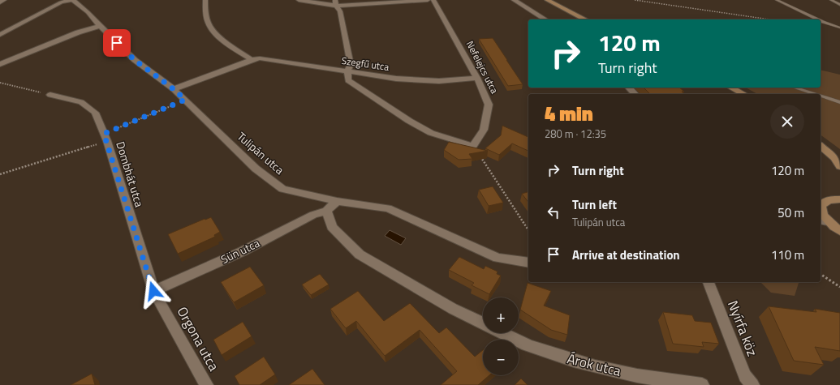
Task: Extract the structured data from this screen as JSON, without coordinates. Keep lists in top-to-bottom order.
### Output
{
  "streets": {
    "street": [
      "Szegfű utca",
      "Nefelejcs utca",
      "Tulipán utca",
      "Dombhát utca",
      "Sün utca",
      "Nyírfa köz",
      "Orgona utca",
      "Árok utca"
    ]
  },
  "crossings": [
    ["Szegfű utca", "Nefelejcs utca"],
    ["Szegfű utca", "Tulipán utca"],
    ["Dombhát utca", "Sün utca"],
    ["Dombhát utca", "Orgona utca"],
    ["Sün utca", "Orgona utca"]
  ],
  "page": {
    "turn": ["120 m", "Turn right"],
    "heading": ["4 min", "280 m · 12:35"],
    "list": [
      {
        "name": "Turn right",
        "value": "120 m"
      },
      {
        "name": "Turn left",
        "note": "Tulipán utca",
        "value": "50 m"
      },
      {
        "name": "Arrive at destination",
        "value": "110 m"
      }
    ],
    "map_buttons": ["+", "−"]
  }
}
